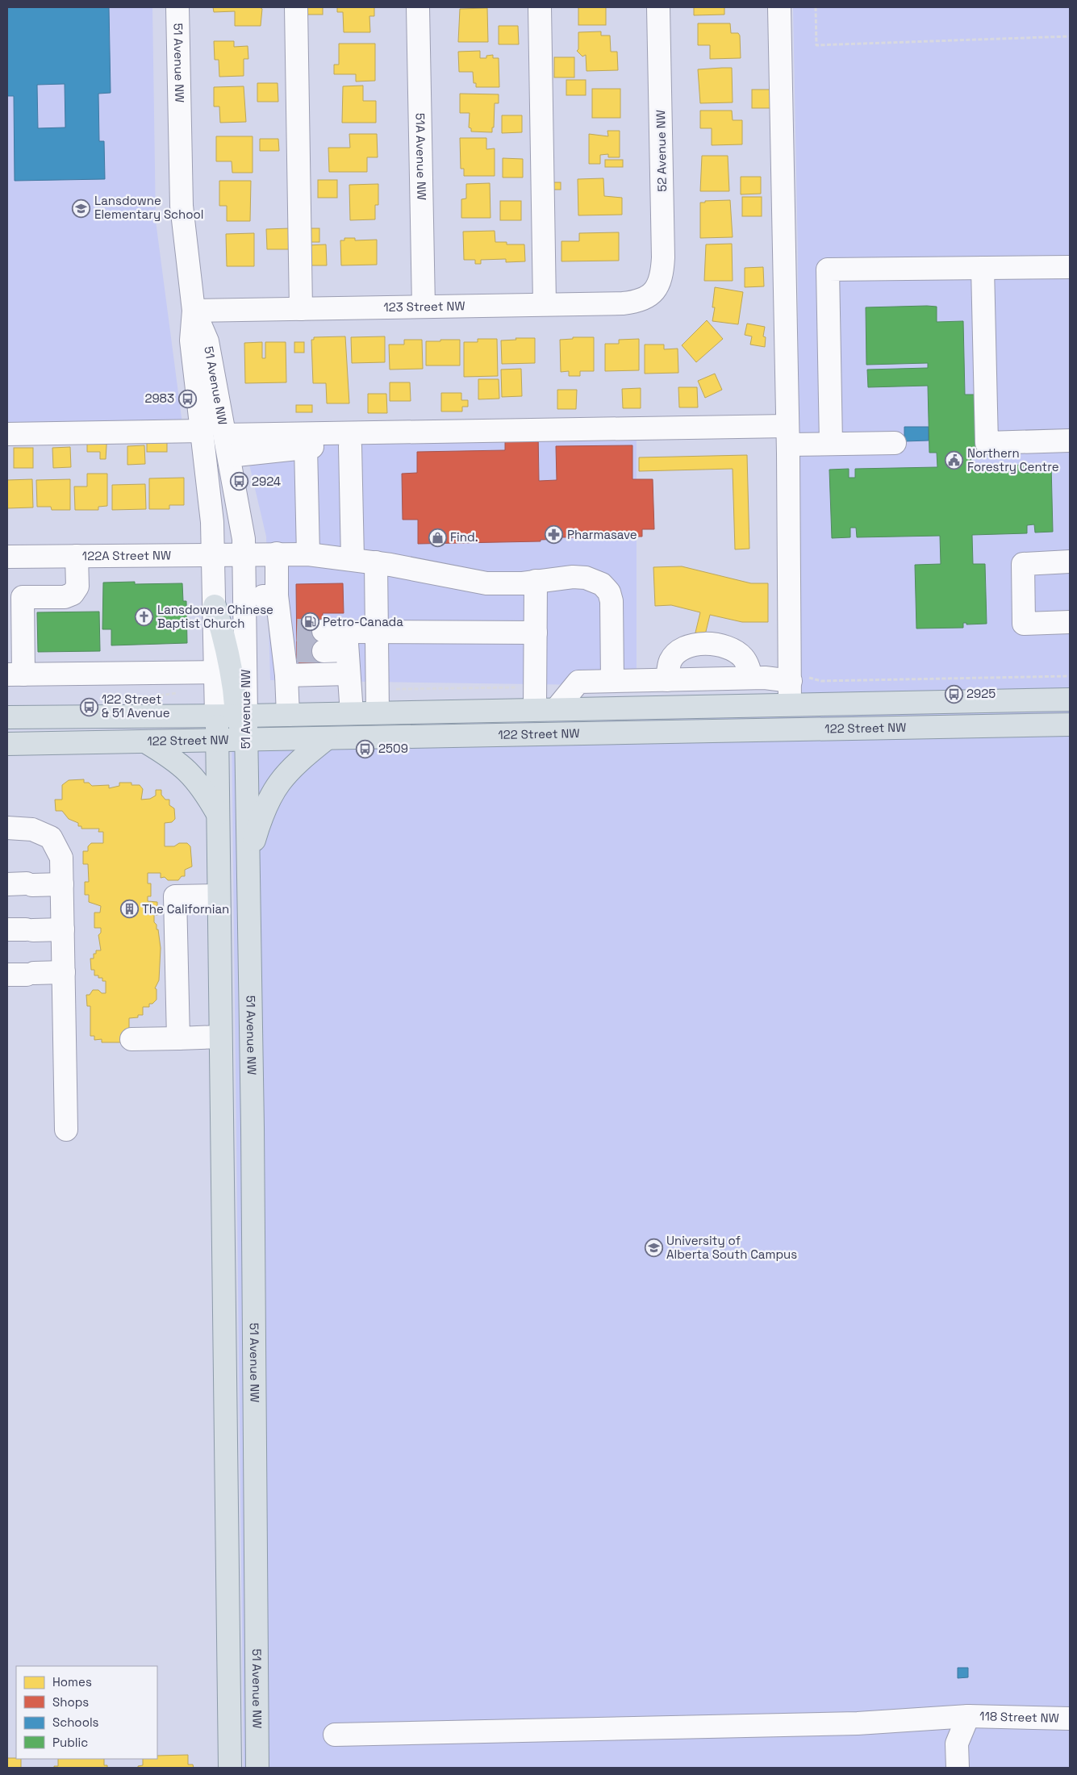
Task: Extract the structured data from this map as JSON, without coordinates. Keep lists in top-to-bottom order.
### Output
{
  "streets": {
    "main road": ["51 Avenue NW", "122 Street NW"],
    "street": [
      "52 Avenue NW",
      "51A Avenue NW",
      "123 Street NW",
      "122A Street NW",
      "118 Street NW"
    ]
  },
  "crossings": [
    ["51 Avenue NW", "123 Street NW"],
    ["51 Avenue NW", "122A Street NW"],
    ["51 Avenue NW", "122 Street NW"],
    ["52 Avenue NW", "123 Street NW"],
    ["51A Avenue NW", "123 Street NW"]
  ],
  "places": {
    "school or university": ["Lansdowne Elementary School", "University of Alberta South Campus"],
    "bus stop": [
      "2983",
      "2924",
      "2925",
      "122 Street & 51 Avenue",
      "2509"
    ],
    "public building": ["Northern Forestry Centre"],
    "pharmacy": ["Pharmasave"],
    "shop": ["Find."],
    "church": ["Lansdowne Chinese Baptist Church"],
    "fuel station": ["Petro-Canada"],
    "building": ["The Californian"]
  },
  "legend": [
    "Homes",
    "Shops",
    "Schools",
    "Public"
  ]
}
